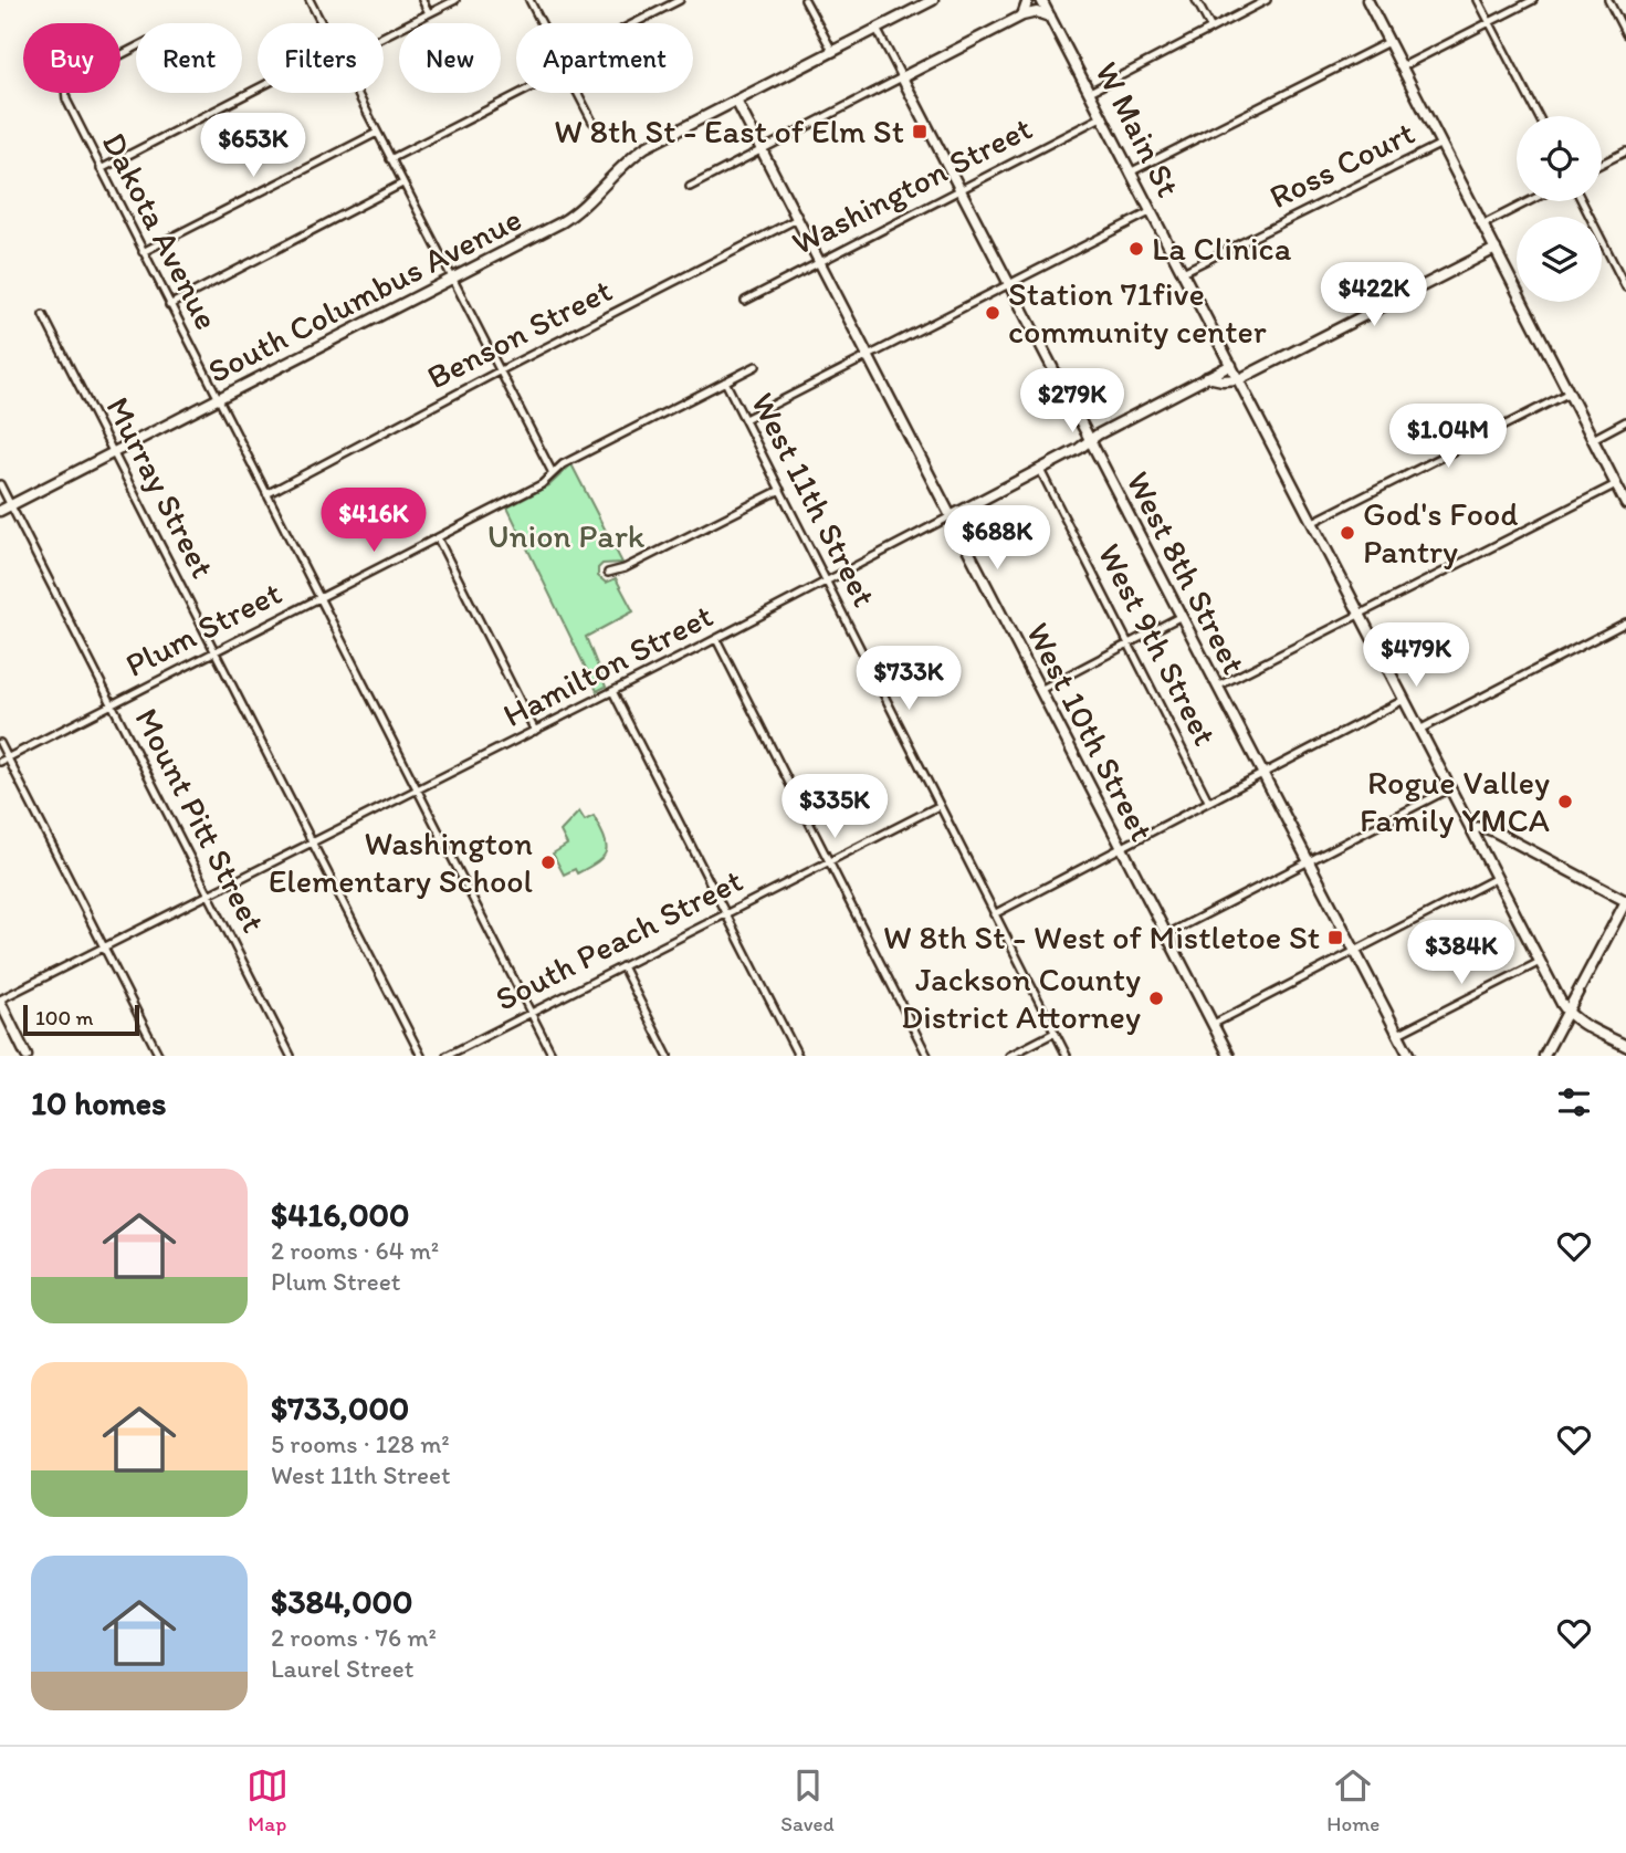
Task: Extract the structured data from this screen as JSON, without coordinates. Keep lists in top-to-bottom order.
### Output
{
  "streets": {
    "main road": [
      "W Main St",
      "South Columbus Avenue",
      "West 8th Street",
      "Hamilton Street",
      "West 10th Street"
    ],
    "street": [
      "Ross Court",
      "Washington Street",
      "Dakota Avenue",
      "Benson Street",
      "Murray Street",
      "West 11th Street",
      "Plum Street",
      "West 9th Street",
      "Mount Pitt Street",
      "South Peach Street"
    ]
  },
  "crossings": [
    ["W Main St", "Ross Court"],
    ["W Main St", "Washington Street"],
    ["W Main St", "Hamilton Street"],
    ["Washington Street", "West 8th Street"],
    ["Washington Street", "West 10th Street"],
    ["Dakota Avenue", "South Columbus Avenue"],
    ["Dakota Avenue", "Benson Street"],
    ["Dakota Avenue", "Plum Street"],
    ["Dakota Avenue", "Hamilton Street"],
    ["Dakota Avenue", "South Peach Street"],
    ["South Columbus Avenue", "Murray Street"],
    ["South Columbus Avenue", "West 8th Street"],
    ["South Columbus Avenue", "West 10th Street"],
    ["South Columbus Avenue", "Mount Pitt Street"],
    ["Benson Street", "West 10th Street"],
    ["Murray Street", "Plum Street"],
    ["Murray Street", "Hamilton Street"],
    ["West 11th Street", "Plum Street"],
    ["West 11th Street", "Hamilton Street"],
    ["West 11th Street", "South Peach Street"],
    ["West 8th Street", "Hamilton Street"],
    ["Plum Street", "Mount Pitt Street"],
    ["West 9th Street", "Hamilton Street"],
    ["Hamilton Street", "West 10th Street"],
    ["Hamilton Street", "Mount Pitt Street"]
  ],
  "parks": ["Union Park"],
  "places": {
    "transit": ["W 8th St - East of Elm St", "W 8th St - West of Mistletoe St"],
    "other": [
      "La Clinica",
      "Station 71five community center",
      "God's Food Pantry",
      "Rogue Valley Family YMCA",
      "Washington Elementary School",
      "Jackson County District Attorney"
    ]
  },
  "scale_bar": "100 m",
  "page": {
    "chip": [
      "Buy",
      "Rent",
      "Filters",
      "New",
      "Apartment"
    ],
    "price": [
      "$653K",
      "$422K",
      "$279K",
      "$1.04M",
      "$416K",
      "$688K",
      "$479K",
      "$733K",
      "$335K",
      "$384K"
    ],
    "scale": "100 m",
    "heading": "10 homes",
    "list": [
      {
        "name": "$416,000",
        "note": "2 rooms · 64 m² · Plum Street"
      },
      {
        "name": "$733,000",
        "note": "5 rooms · 128 m² · West 11th Street"
      },
      {
        "name": "$384,000",
        "note": "2 rooms · 76 m² · Laurel Street"
      }
    ],
    "tabs": ["Map", "Saved", "Home"]
  }
}
